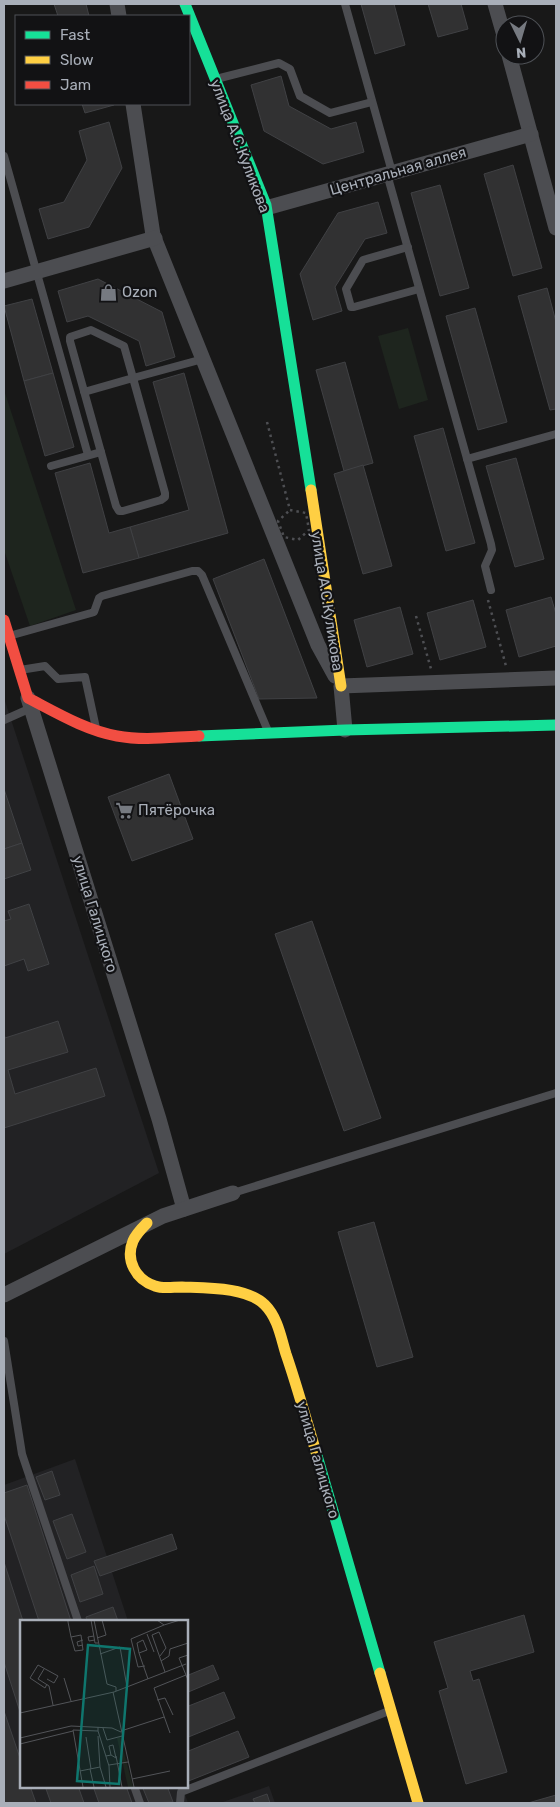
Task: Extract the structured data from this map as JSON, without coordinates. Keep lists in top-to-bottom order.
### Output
{
  "streets": {
    "street": ["улица А.С.Куликова", "Центральная аллея", "улица Галицкого"]
  },
  "crossings": [
    ["улица А.С.Куликова", "Центральная аллея"]
  ],
  "places": {
    "shop": ["Ozon"],
    "supermarket": ["Пятёрочка"]
  },
  "legend": ["Fast", "Slow", "Jam"],
  "north": "bottom"
}
